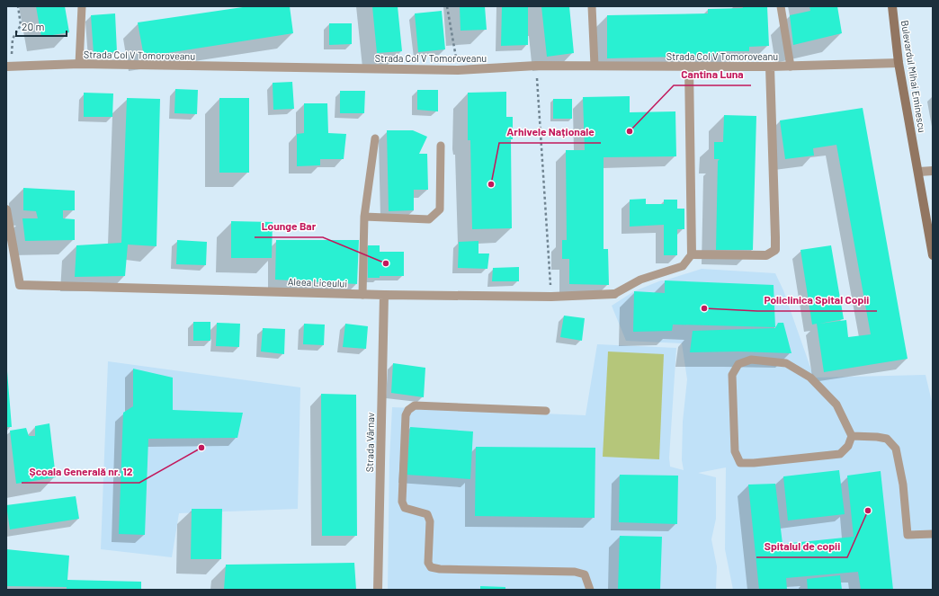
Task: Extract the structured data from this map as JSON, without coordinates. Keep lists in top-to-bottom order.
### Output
{
  "streets": {
    "main road": ["Bulevardul Mihai Eminescu"],
    "street": ["Strada Col V Tomoroveanu", "Aleea Liceului", "Strada Vârnav"]
  },
  "crossings": [
    ["Strada Col V Tomoroveanu", "Bulevardul Mihai Eminescu"],
    ["Aleea Liceului", "Strada Vârnav"]
  ],
  "places": [
    "Cantina Luna",
    "Arhivele Naționale",
    "Lounge Bar",
    "Policlinica Spital Copii",
    "Școala Generală nr. 12",
    "Spitalul de copii"
  ],
  "scale_bar": "20 m"
}
